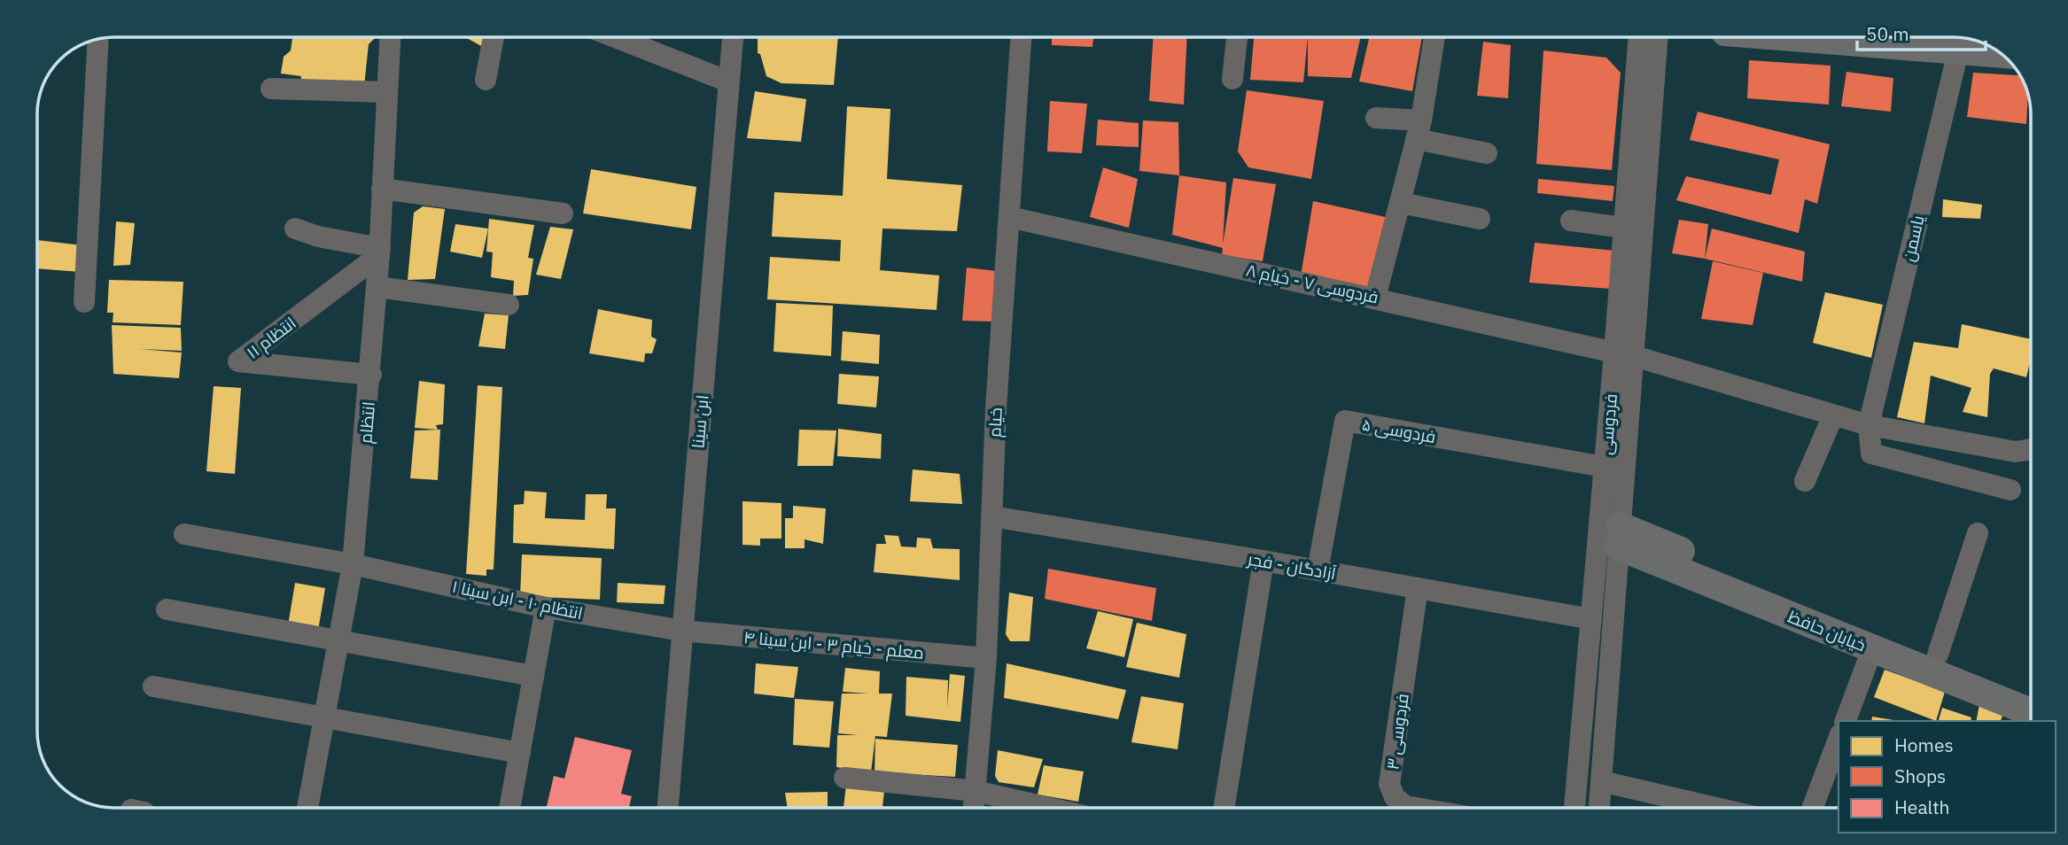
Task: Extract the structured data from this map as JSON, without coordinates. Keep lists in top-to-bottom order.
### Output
{
  "streets": {
    "main road": ["خیابان حافظ"],
    "street": [
      "یاسمن",
      "فردوسی ۷ - خیام ۸",
      "انتظام ۱۱",
      "ابن سینا",
      "انتظام",
      "خیام",
      "فردوسی",
      "فردوسی ۵",
      "آزادگان - فجر",
      "انتظام ۱۰ - ابن سینا ۱",
      "معلم - خیام ۳ - ابن سینا ۴",
      "فردوسی ۳"
    ]
  },
  "crossings": [
    ["یاسمن", "فردوسی ۷ - خیام ۸"],
    ["فردوسی ۷ - خیام ۸", "خیام"],
    ["فردوسی ۷ - خیام ۸", "فردوسی"],
    ["انتظام ۱۱", "انتظام"],
    ["ابن سینا", "انتظام ۱۰ - ابن سینا ۱"],
    ["ابن سینا", "معلم - خیام ۳ - ابن سینا ۴"],
    ["انتظام", "انتظام ۱۰ - ابن سینا ۱"],
    ["خیام", "آزادگان - فجر"],
    ["خیام", "معلم - خیام ۳ - ابن سینا ۴"],
    ["فردوسی", "فردوسی ۵"],
    ["فردوسی", "آزادگان - فجر"],
    ["فردوسی", "خیابان حافظ"],
    ["فردوسی ۵", "آزادگان - فجر"],
    ["آزادگان - فجر", "فردوسی ۳"],
    ["انتظام ۱۰ - ابن سینا ۱", "معلم - خیام ۳ - ابن سینا ۴"]
  ],
  "legend": ["Homes", "Shops", "Health"],
  "scale_bar": "50 m"
}
